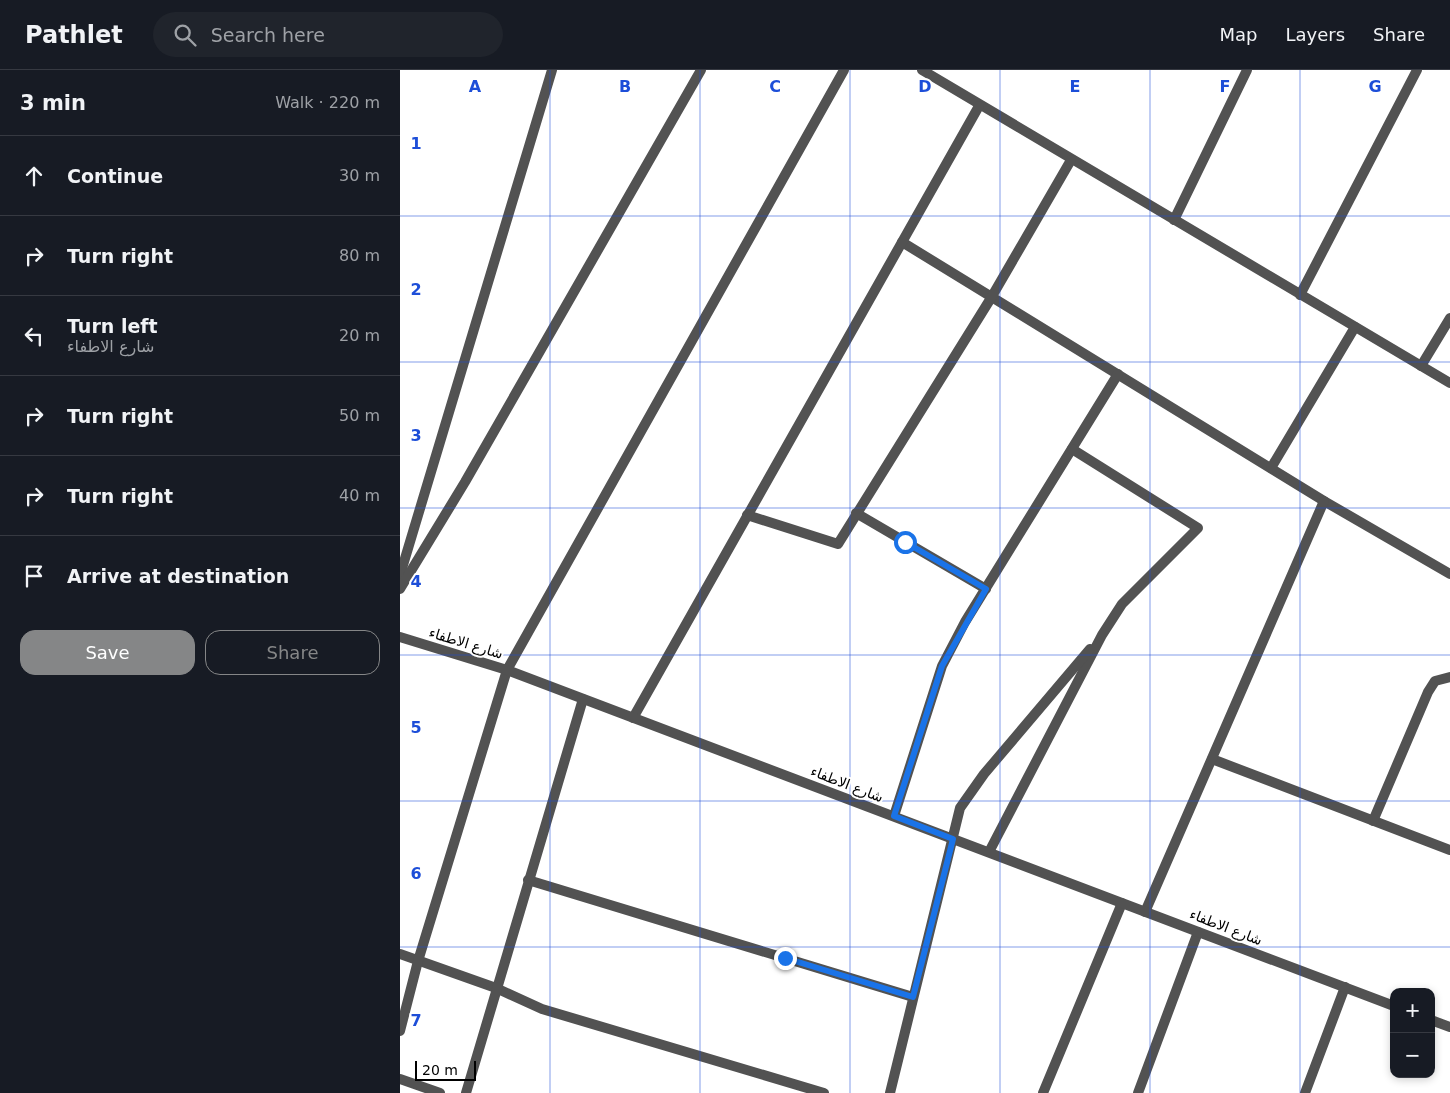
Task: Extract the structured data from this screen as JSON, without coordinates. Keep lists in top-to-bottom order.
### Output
{
  "streets": {
    "street": ["شارع الاطفاء"]
  },
  "scale_bar": "20 m",
  "page": {
    "header": "Pathlet",
    "search": "Search here",
    "nav": ["Map", "Layers", "Share"],
    "heading": ["3 min", "Walk · 220 m"],
    "list": [
      ["Continue", "30 m"],
      ["Turn right", "80 m"],
      ["Turn left", "شارع الاطفاء", "20 m"],
      ["Turn right", "50 m"],
      ["Turn right", "40 m"],
      "Arrive at destination"
    ],
    "buttons": ["Save", "Share"],
    "map_buttons": ["+", "−"],
    "scale": "20 m"
  },
  "grid": {
    "columns": [
      "A",
      "B",
      "C",
      "D",
      "E",
      "F",
      "G"
    ],
    "rows": [
      "1",
      "2",
      "3",
      "4",
      "5",
      "6",
      "7"
    ]
  }
}
